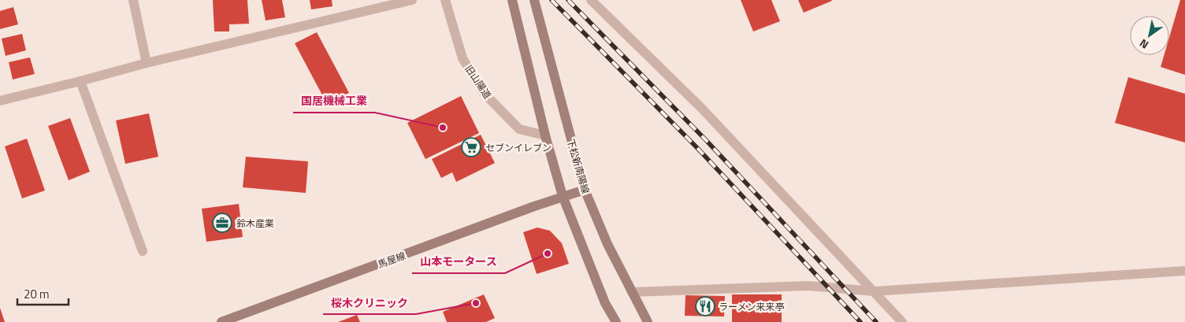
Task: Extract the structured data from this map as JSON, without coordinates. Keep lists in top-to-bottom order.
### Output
{
  "streets": {
    "main road": ["下松新南陽線", "馬屋線"],
    "street": ["旧山陽道"]
  },
  "crossings": [
    ["下松新南陽線", "馬屋線"]
  ],
  "places": {
    "other": ["国居機械工業", "山本モータース", "桜木クリニック"],
    "supermarket": ["セブンイレブン"],
    "office": ["鈴木産業"],
    "restaurant": ["ラーメン来来亭"]
  },
  "scale_bar": "20 m",
  "north": "bottom left"
}
